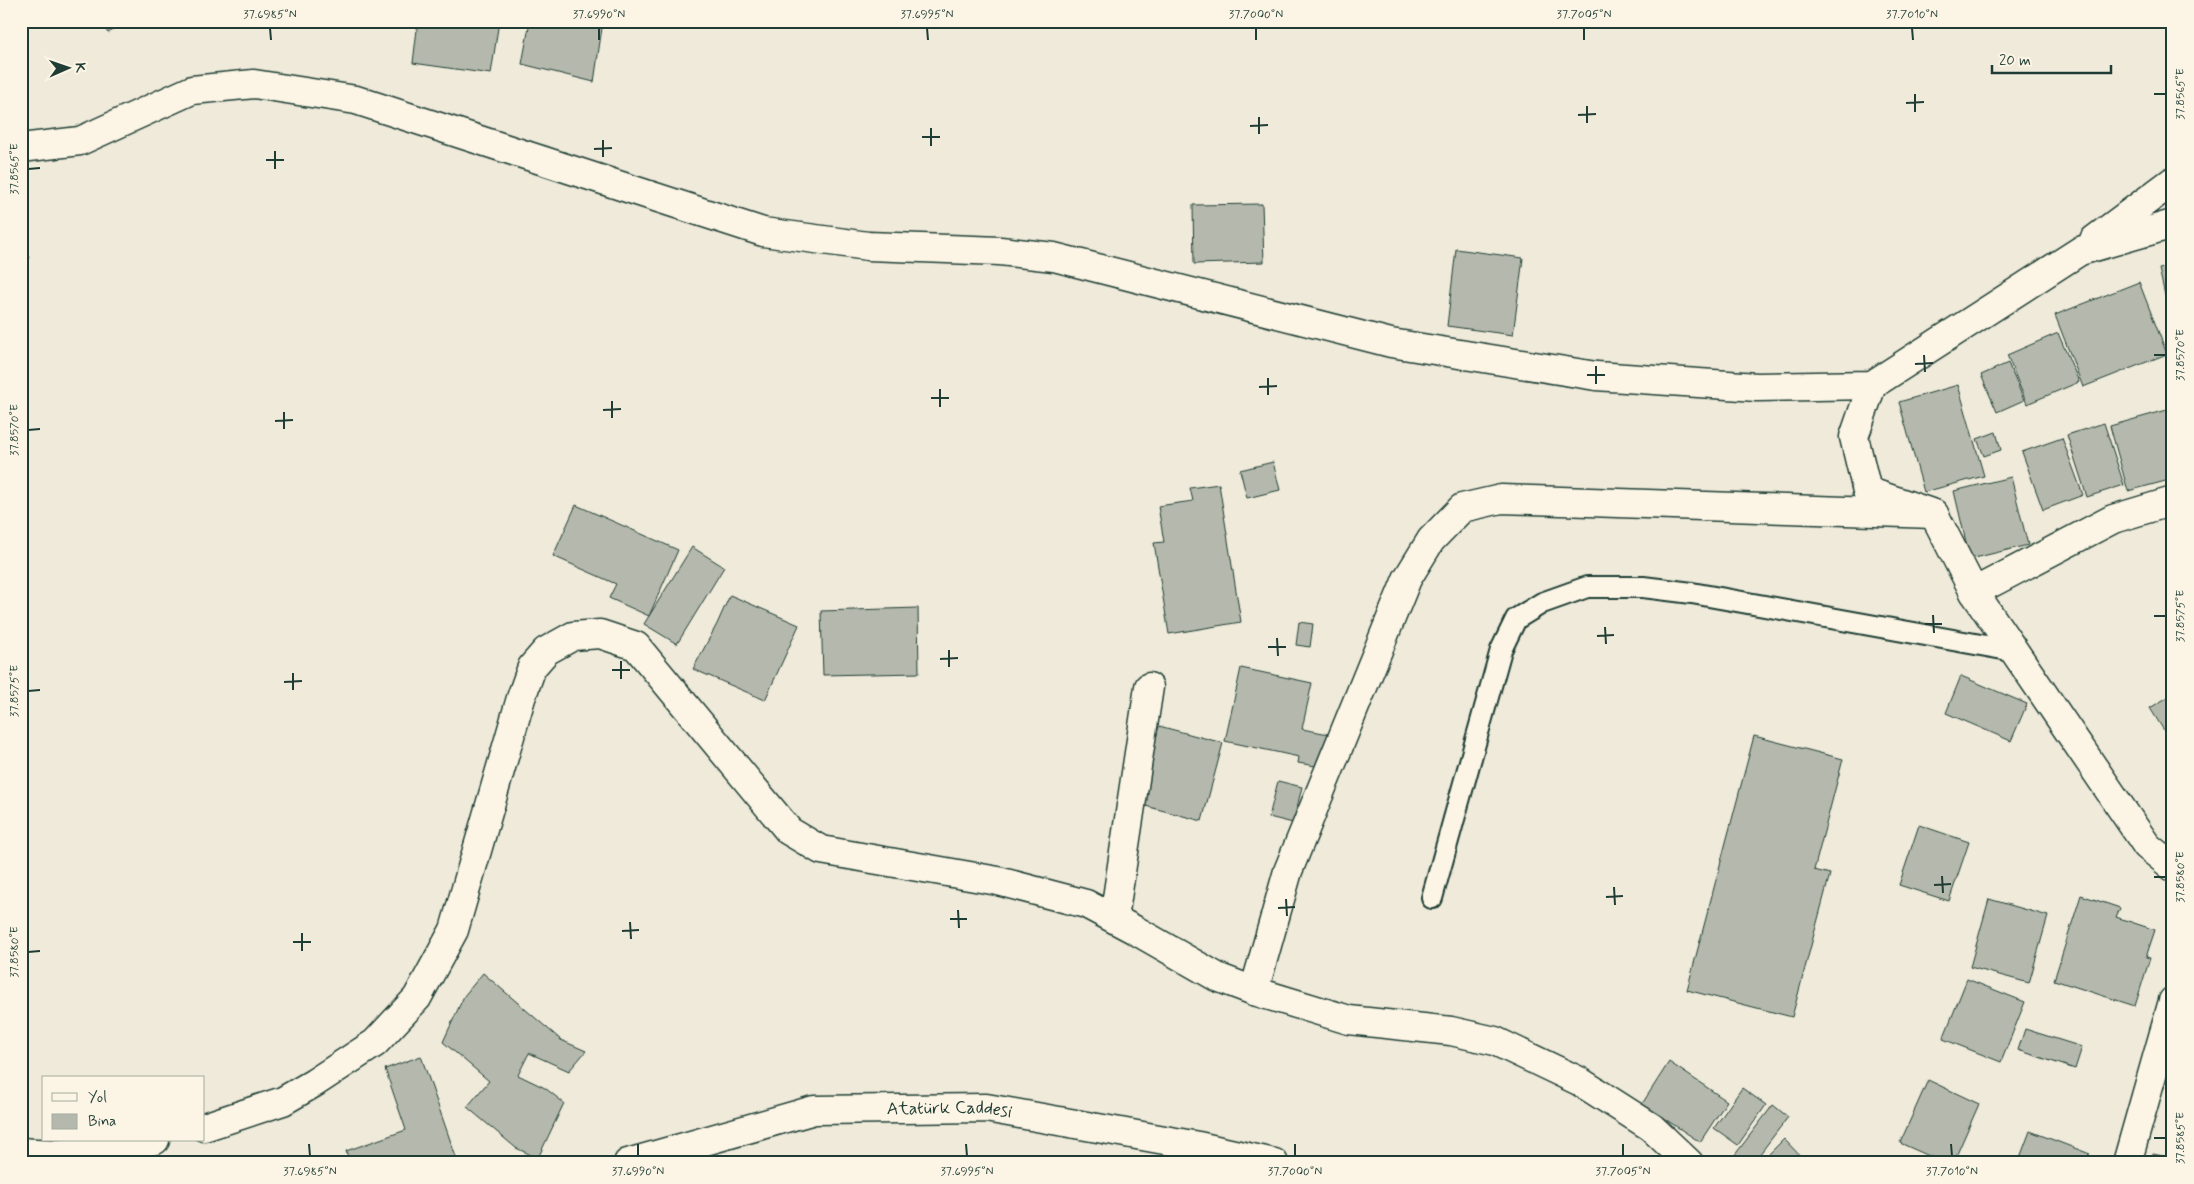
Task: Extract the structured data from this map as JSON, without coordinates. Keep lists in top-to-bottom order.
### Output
{
  "streets": {
    "street": ["Atatürk Caddesi"]
  },
  "legend": ["Yol", "Bina"],
  "scale_bar": "20 m",
  "north": "right",
  "coordinates": [
    "37.6985°N",
    "37.6990°N",
    "37.6995°N",
    "37.7000°N",
    "37.7005°N",
    "37.7010°N",
    "37.8565°E",
    "37.8570°E",
    "37.8575°E",
    "37.8580°E",
    "37.8585°E"
  ]
}
